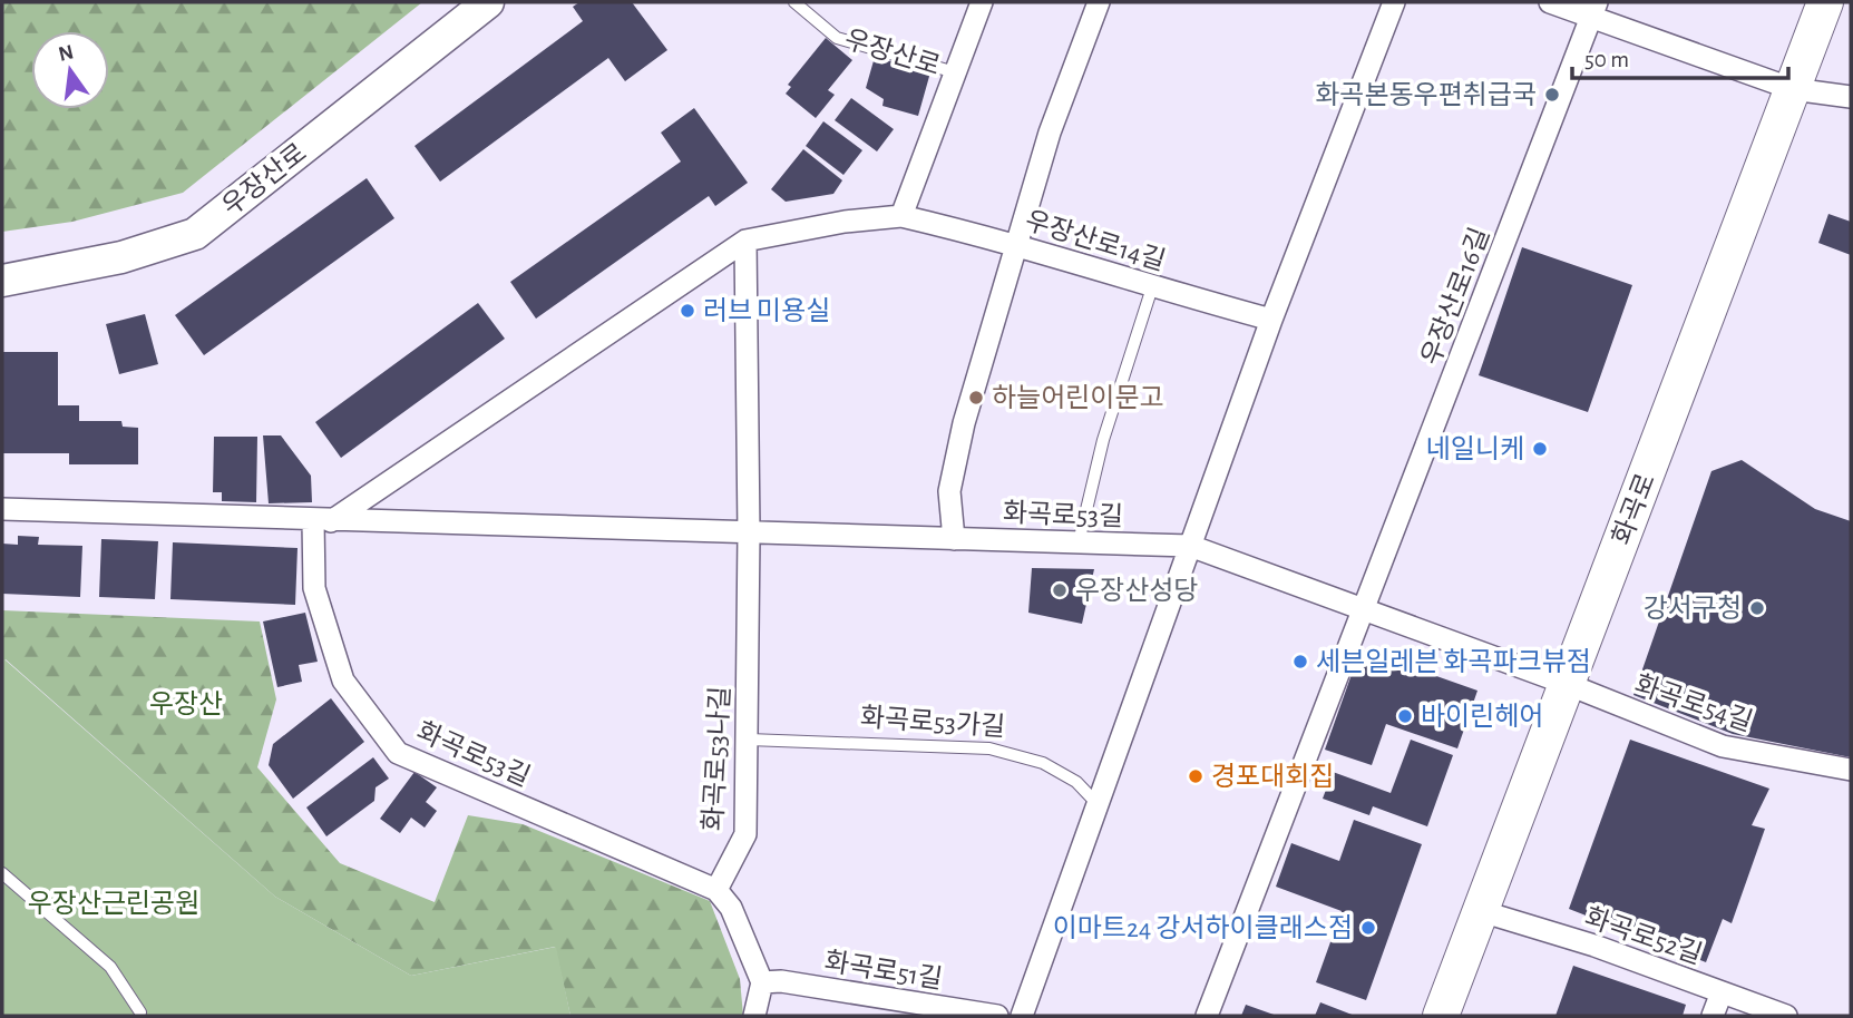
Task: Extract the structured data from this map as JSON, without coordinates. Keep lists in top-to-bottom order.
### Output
{
  "streets": {
    "main road": ["화곡로"],
    "street": [
      "우장산로",
      "우장산로14길",
      "우장산로16길",
      "화곡로53길",
      "화곡로54길",
      "화곡로53나길",
      "화곡로52길",
      "화곡로51길"
    ],
    "lane": ["화곡로53가길"]
  },
  "crossings": [
    ["우장산로16길", "화곡로53길"],
    ["화곡로", "화곡로53길"],
    ["화곡로", "화곡로54길"],
    ["화곡로", "화곡로52길"],
    ["화곡로53길", "화곡로54길"],
    ["화곡로53길", "화곡로53나길"],
    ["화곡로53가길", "화곡로53나길"]
  ],
  "parks": ["우장산", "우장산근린공원"],
  "places": [
    "화곡본동우편취급국",
    "러브 미용실",
    "하늘어린이문고",
    "네일니케",
    "우장산성당",
    "강서구청",
    "세븐일레븐 화곡파크뷰점",
    "바이린헤어",
    "경포대회집",
    "이마트24 강서하이클래스점"
  ],
  "scale_bar": "50 m",
  "north": "top"
}
